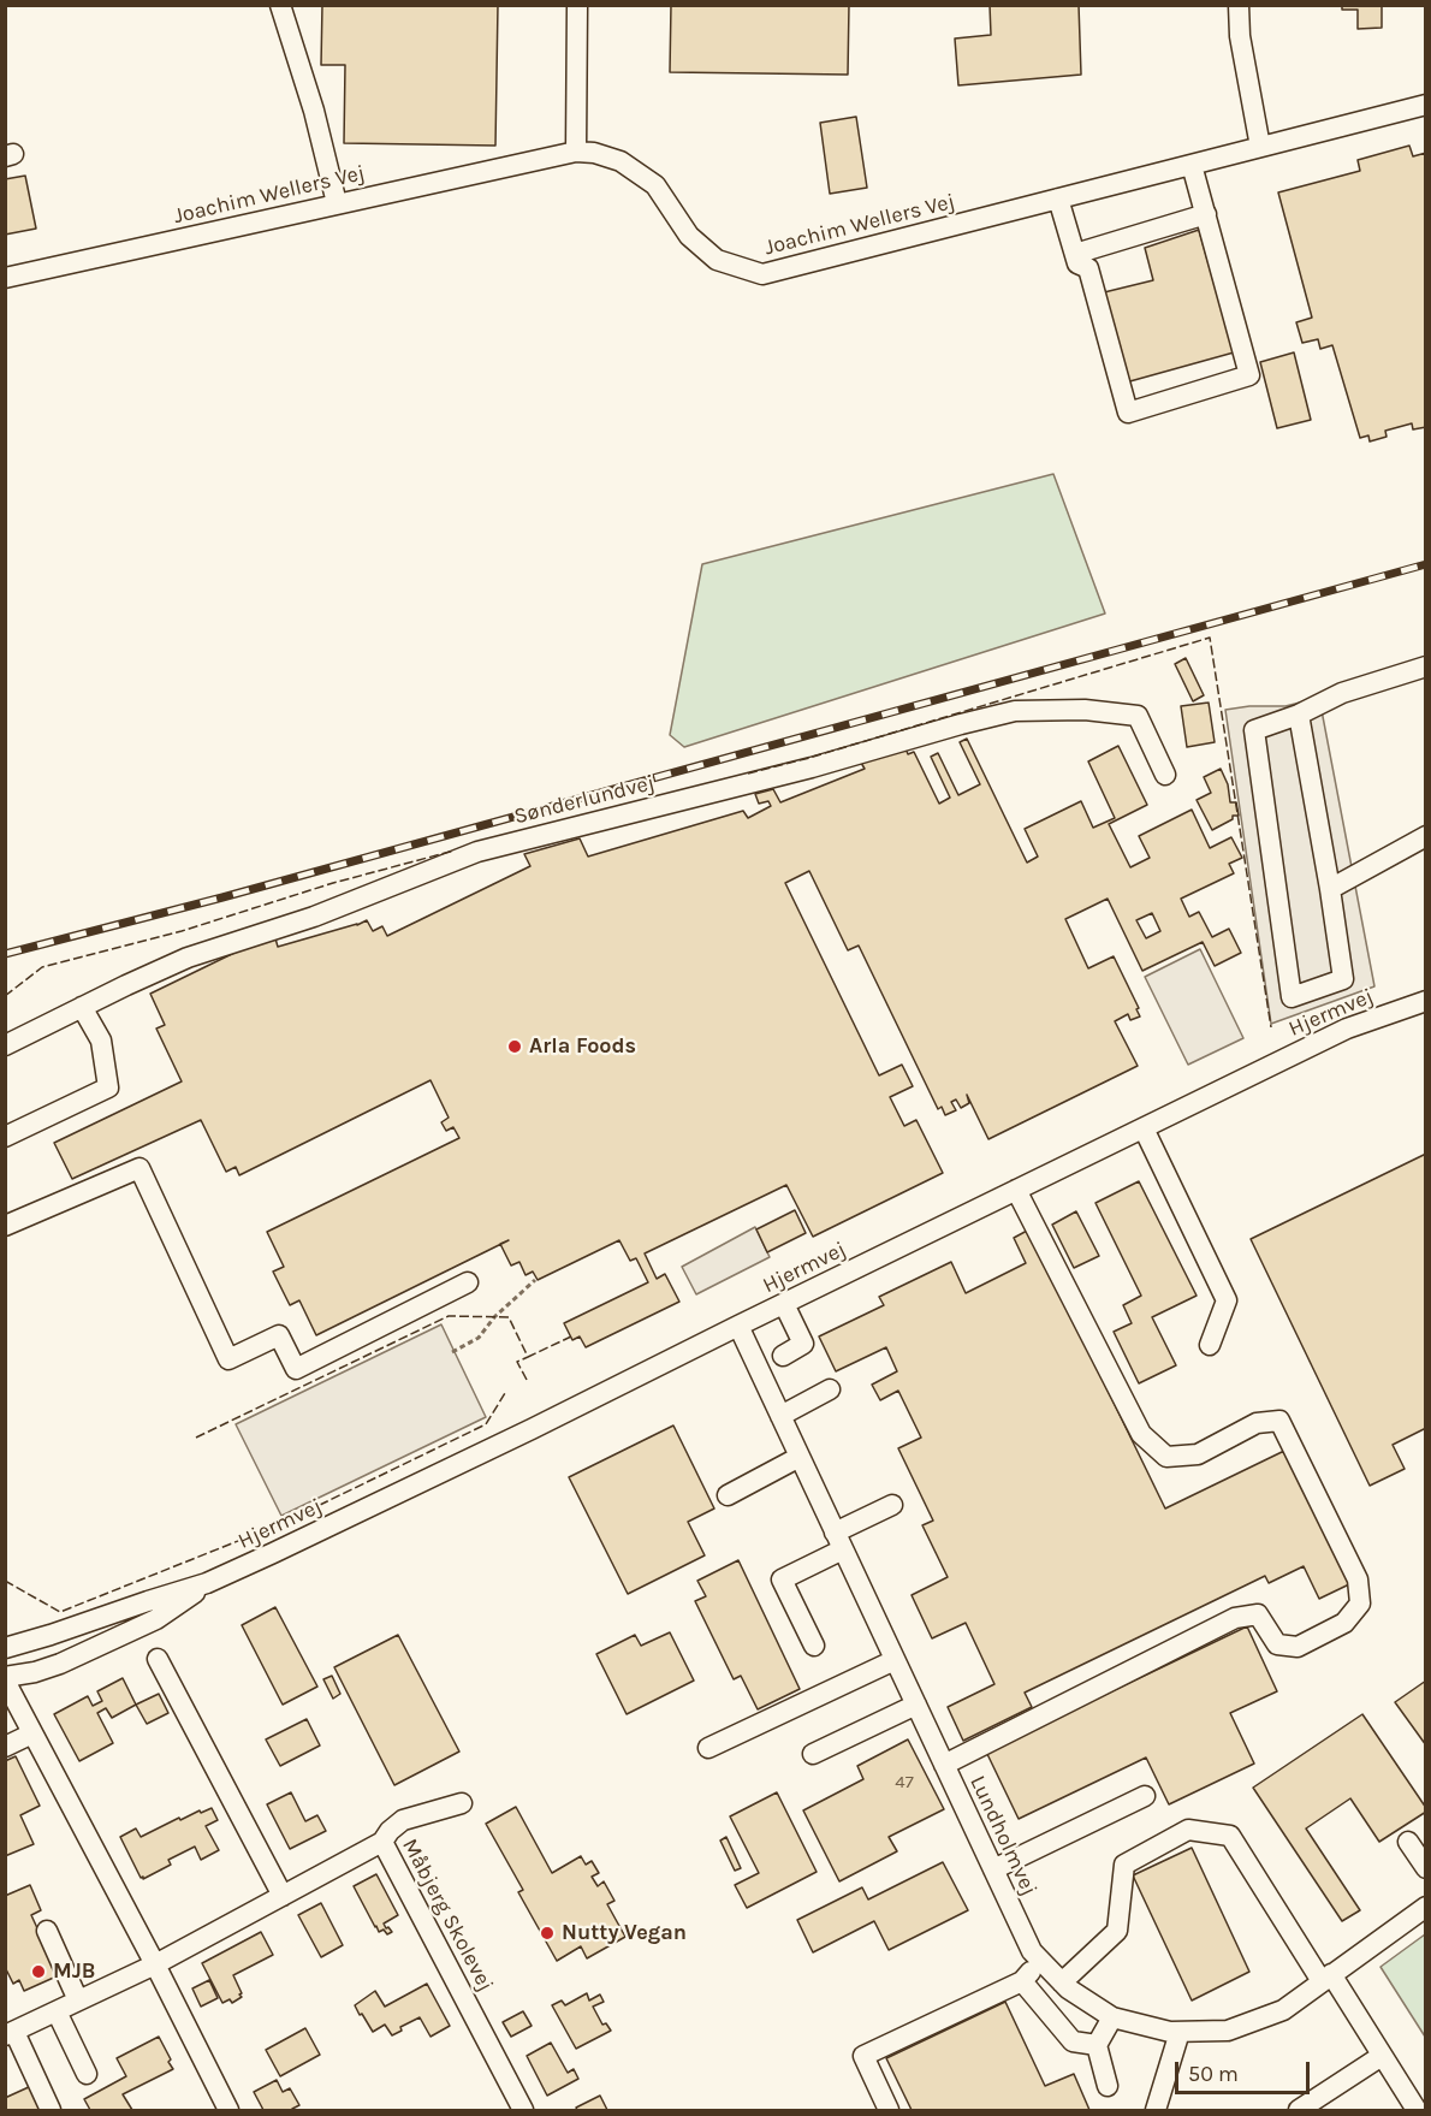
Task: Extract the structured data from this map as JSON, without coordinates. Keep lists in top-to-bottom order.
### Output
{
  "streets": {
    "street": [
      "Joachim Wellers Vej",
      "Sønderlundvej",
      "Hjermvej",
      "Lundholmvej",
      "Måbjerg Skolevej"
    ]
  },
  "crossings": [
    ["Hjermvej", "Lundholmvej"]
  ],
  "places": ["Arla Foods", "Nutty Vegan", "MJB"],
  "house_numbers": ["47"],
  "scale_bar": "50 m"
}
